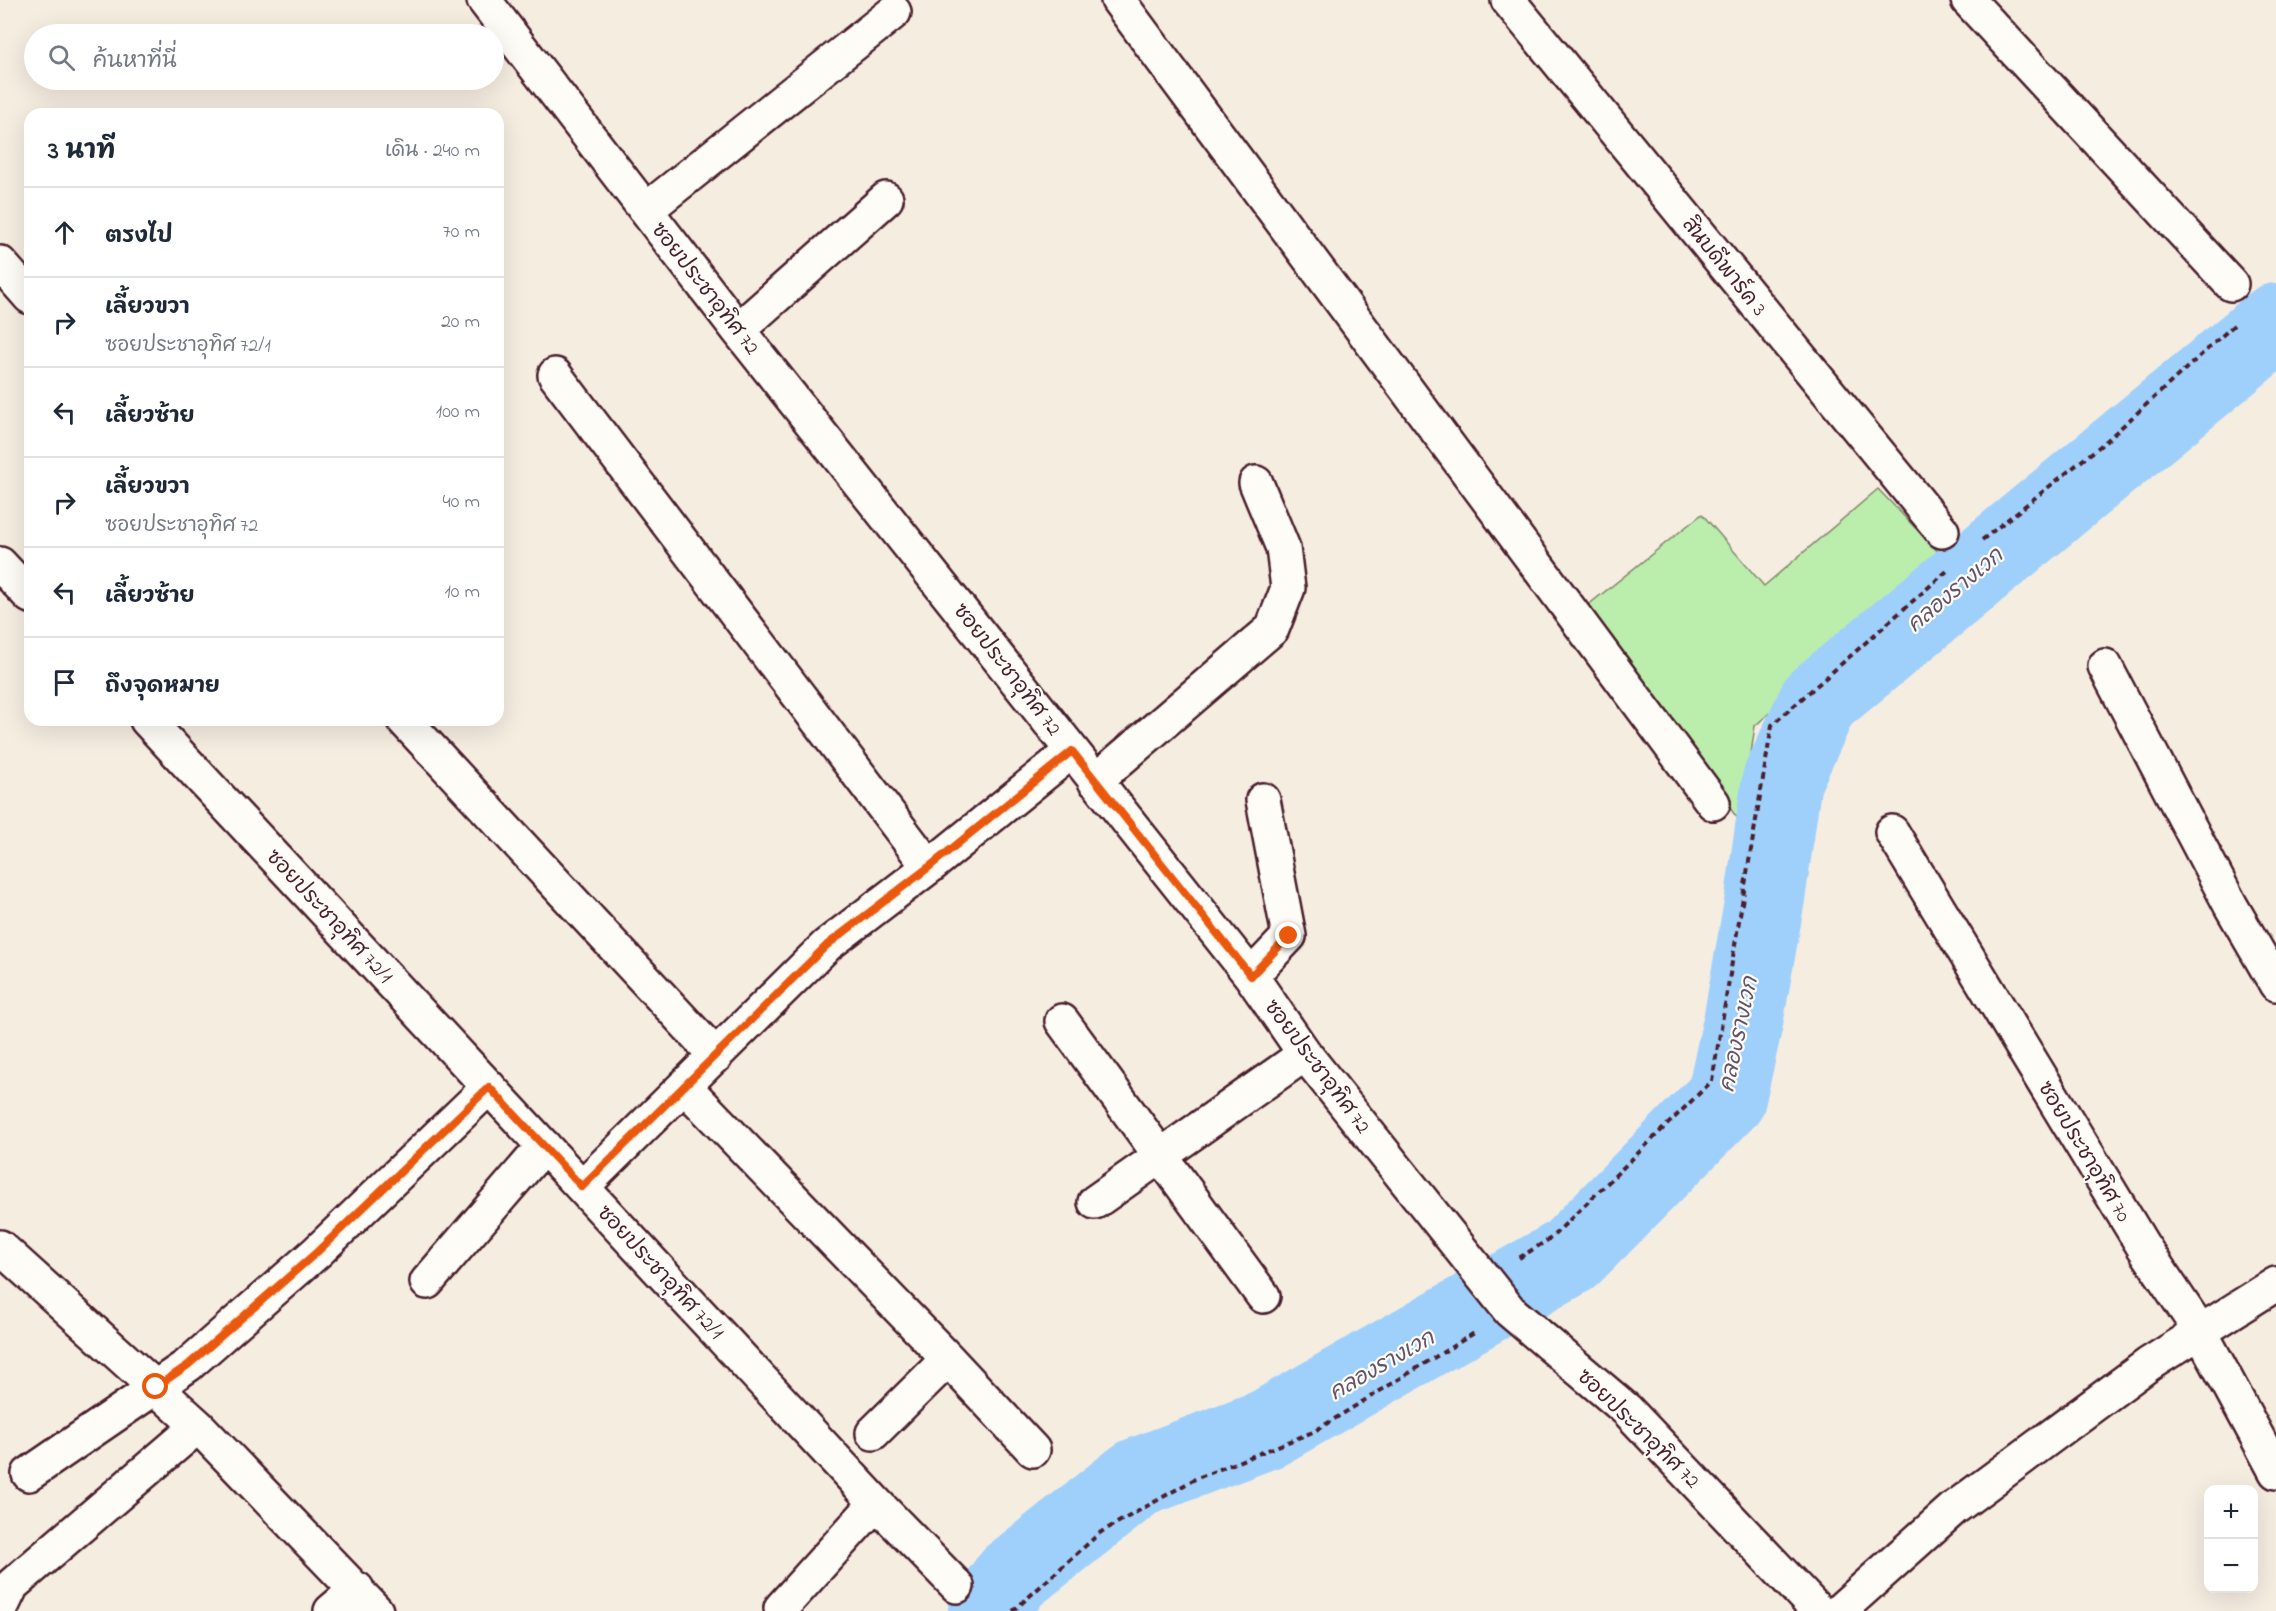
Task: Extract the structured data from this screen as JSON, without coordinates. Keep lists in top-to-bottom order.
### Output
{
  "streets": {
    "street": [
      "สินบดีพาร์ค 3",
      "ซอยประชาอุทิศ 72",
      "ซอยประชาอุทิศ 72/1",
      "ซอยประชาอุทิศ 70"
    ]
  },
  "water": ["คลองรางเวก"],
  "page": {
    "search": "ค้นหาที่นี่",
    "heading": ["3 นาที", "เดิน · 240 m"],
    "list": [
      ["ตรงไป", "70 m"],
      ["เลี้ยวขวา", "ซอยประชาอุทิศ 72/1", "20 m"],
      ["เลี้ยวซ้าย", "100 m"],
      ["เลี้ยวขวา", "ซอยประชาอุทิศ 72", "40 m"],
      ["เลี้ยวซ้าย", "10 m"],
      "ถึงจุดหมาย"
    ],
    "map_buttons": ["+", "−"]
  }
}
